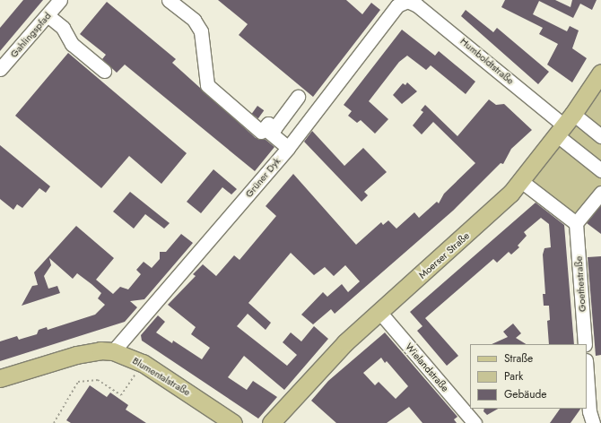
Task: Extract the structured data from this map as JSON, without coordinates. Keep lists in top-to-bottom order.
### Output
{
  "streets": {
    "main road": ["Moerser Straße", "Blumentalstraße"],
    "street": [
      "Gahlingspfad",
      "Humboldtstraße",
      "Grüner Dyk",
      "Goethestraße",
      "Wielandstraße"
    ]
  },
  "crossings": [
    ["Humboldtstraße", "Grüner Dyk"],
    ["Humboldtstraße", "Moerser Straße"],
    ["Grüner Dyk", "Blumentalstraße"],
    ["Moerser Straße", "Wielandstraße"]
  ],
  "legend": ["Straße", "Park", "Gebäude"]
}
